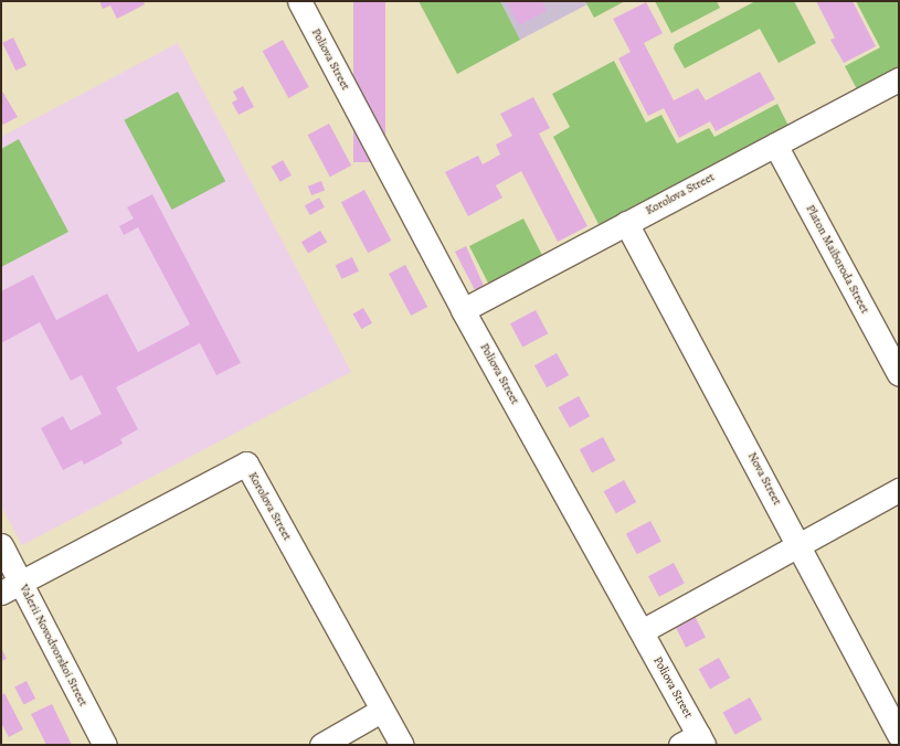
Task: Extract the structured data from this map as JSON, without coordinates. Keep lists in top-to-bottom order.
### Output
{
  "streets": {
    "street": [
      "Poliova Street",
      "Korolova Street",
      "Platon Maiboroda Street",
      "Nova Street",
      "Valerii Novodvorskoi Street"
    ]
  },
  "crossings": [
    ["Poliova Street", "Korolova Street"],
    ["Korolova Street", "Platon Maiboroda Street"],
    ["Korolova Street", "Nova Street"],
    ["Korolova Street", "Valerii Novodvorskoi Street"]
  ]
}
